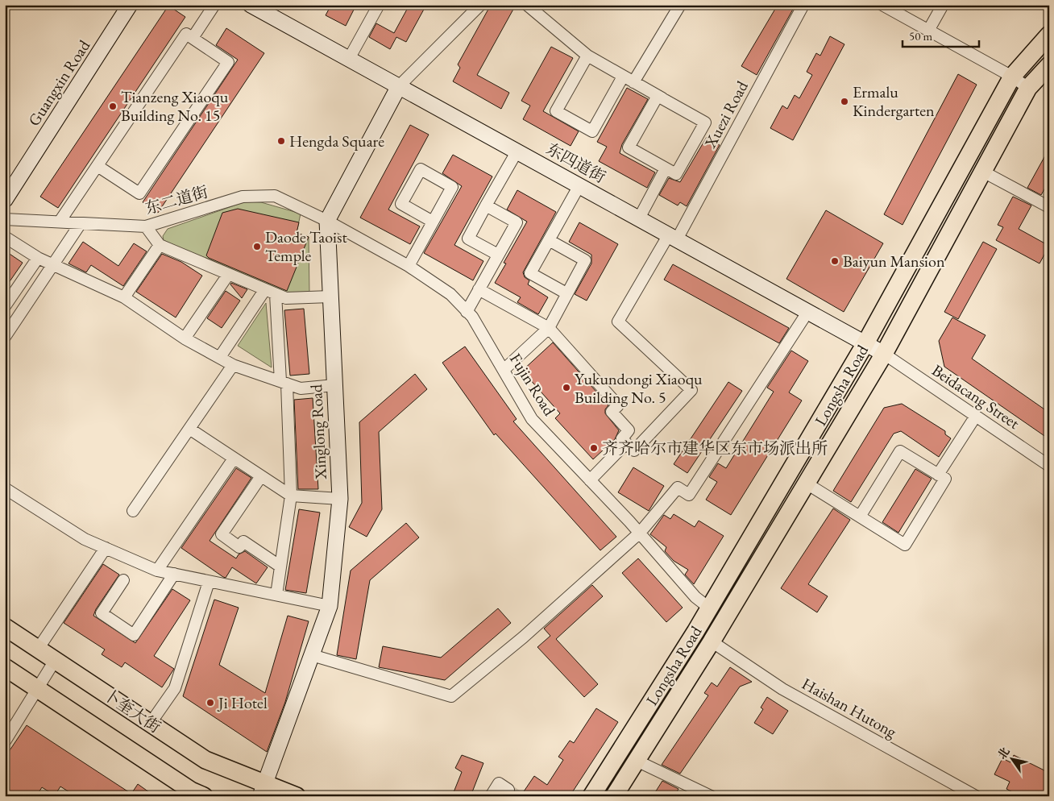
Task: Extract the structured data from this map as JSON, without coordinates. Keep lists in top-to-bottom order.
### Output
{
  "streets": {
    "main road": [
      "Guangxin Road",
      "东四道街",
      "Longsha Road",
      "Xinglong Road",
      "卜奎大街"
    ],
    "street": [
      "Xuezi Road",
      "东二道街",
      "Fujin Road",
      "Beidacang Street",
      "Haishan Hutong"
    ]
  },
  "crossings": [
    ["Xuezi Road", "东四道街"],
    ["东四道街", "Longsha Road"],
    ["东四道街", "Beidacang Street"],
    ["东二道街", "Fujin Road"],
    ["东二道街", "Xinglong Road"],
    ["Fujin Road", "Longsha Road"],
    ["Fujin Road", "Xinglong Road"],
    ["Longsha Road", "Beidacang Street"],
    ["Longsha Road", "Haishan Hutong"],
    ["Xinglong Road", "卜奎大街"]
  ],
  "places": [
    "Ermalu Kindergarten",
    "Tianzeng Xiaoqu Building No. 15",
    "Hengda Square",
    "Daode Taoist Temple",
    "Baiyun Mansion",
    "Yukundongi Xiaoqu Building No. 5",
    "齐齐哈尔市建华区东市场派出所",
    "Ji Hotel"
  ],
  "scale_bar": "50 m",
  "north": "top left"
}
